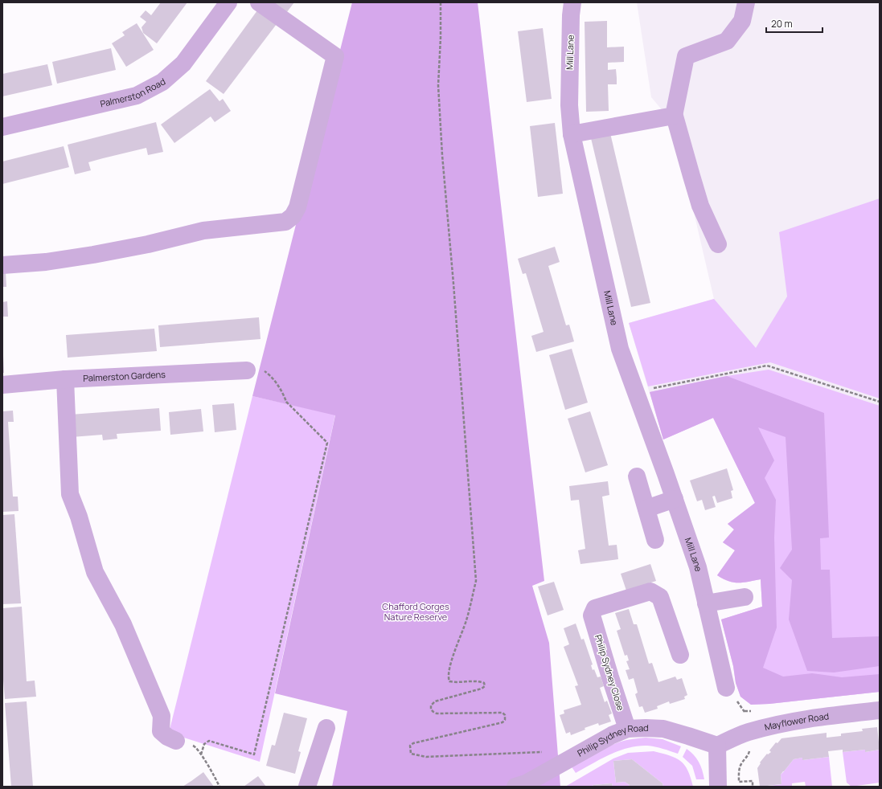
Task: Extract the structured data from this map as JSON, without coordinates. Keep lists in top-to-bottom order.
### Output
{
  "streets": {
    "street": [
      "Mill Lane",
      "Palmerston Road",
      "Palmerston Gardens",
      "Philip Sydney Close",
      "Mayflower Road",
      "Philip Sydney Road"
    ]
  },
  "crossings": [
    ["Philip Sydney Close", "Philip Sydney Road"],
    ["Mayflower Road", "Philip Sydney Road"]
  ],
  "parks": ["Chafford Gorges Nature Reserve"],
  "scale_bar": "20 m"
}
